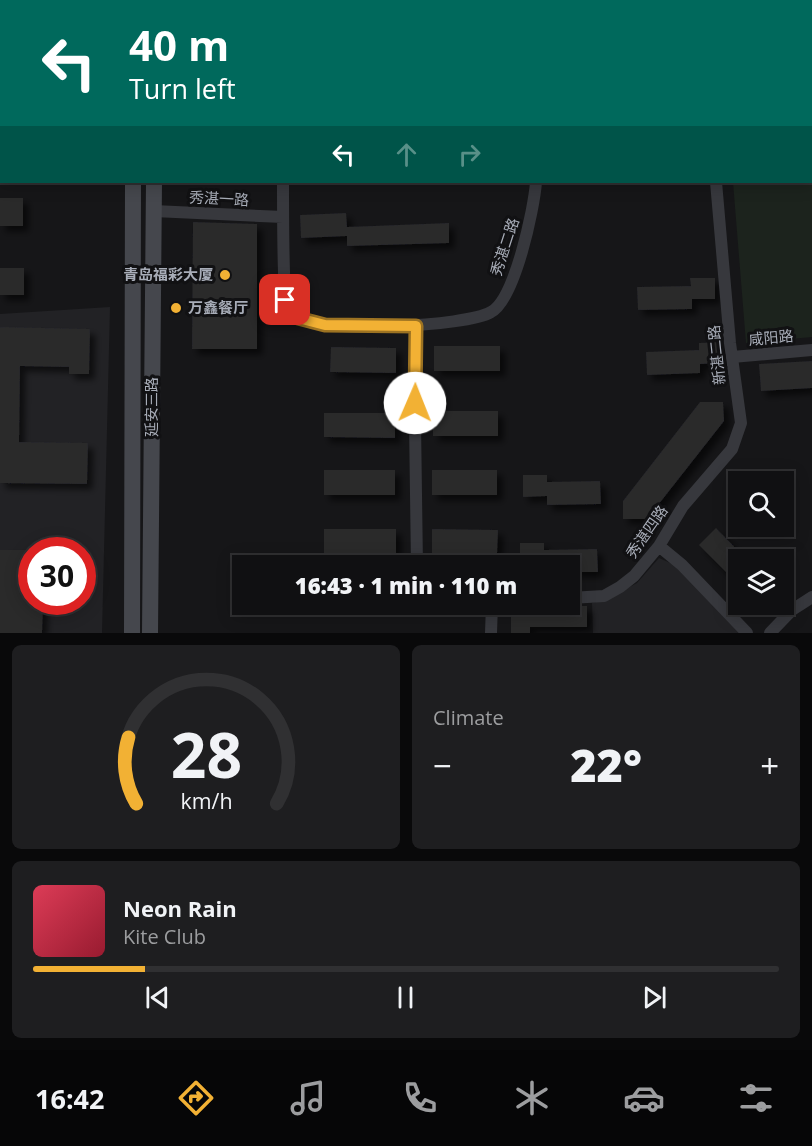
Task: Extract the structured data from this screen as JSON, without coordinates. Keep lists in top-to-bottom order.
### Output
{
  "streets": {
    "main road": ["延安三路"],
    "street": [
      "秀湛一路",
      "秀湛二路",
      "咸阳路",
      "新湛二路",
      "秀湛四路"
    ]
  },
  "crossings": [
    ["秀湛一路", "延安三路"],
    ["咸阳路", "新湛二路"],
    ["新湛二路", "秀湛四路"]
  ],
  "places": ["青岛福彩大厦", "万鑫餐厅"],
  "page": {
    "turn": ["40 m", "Turn left"],
    "limit": "30",
    "trip": "16:43 · 1 min · 110 m",
    "tile": "Climate",
    "heat": ["−", "22°", "+"],
    "song": ["Neon Rain", "Kite Club"],
    "tabs": "16:42",
    "gauge": ["28", "km/h"]
  }
}
